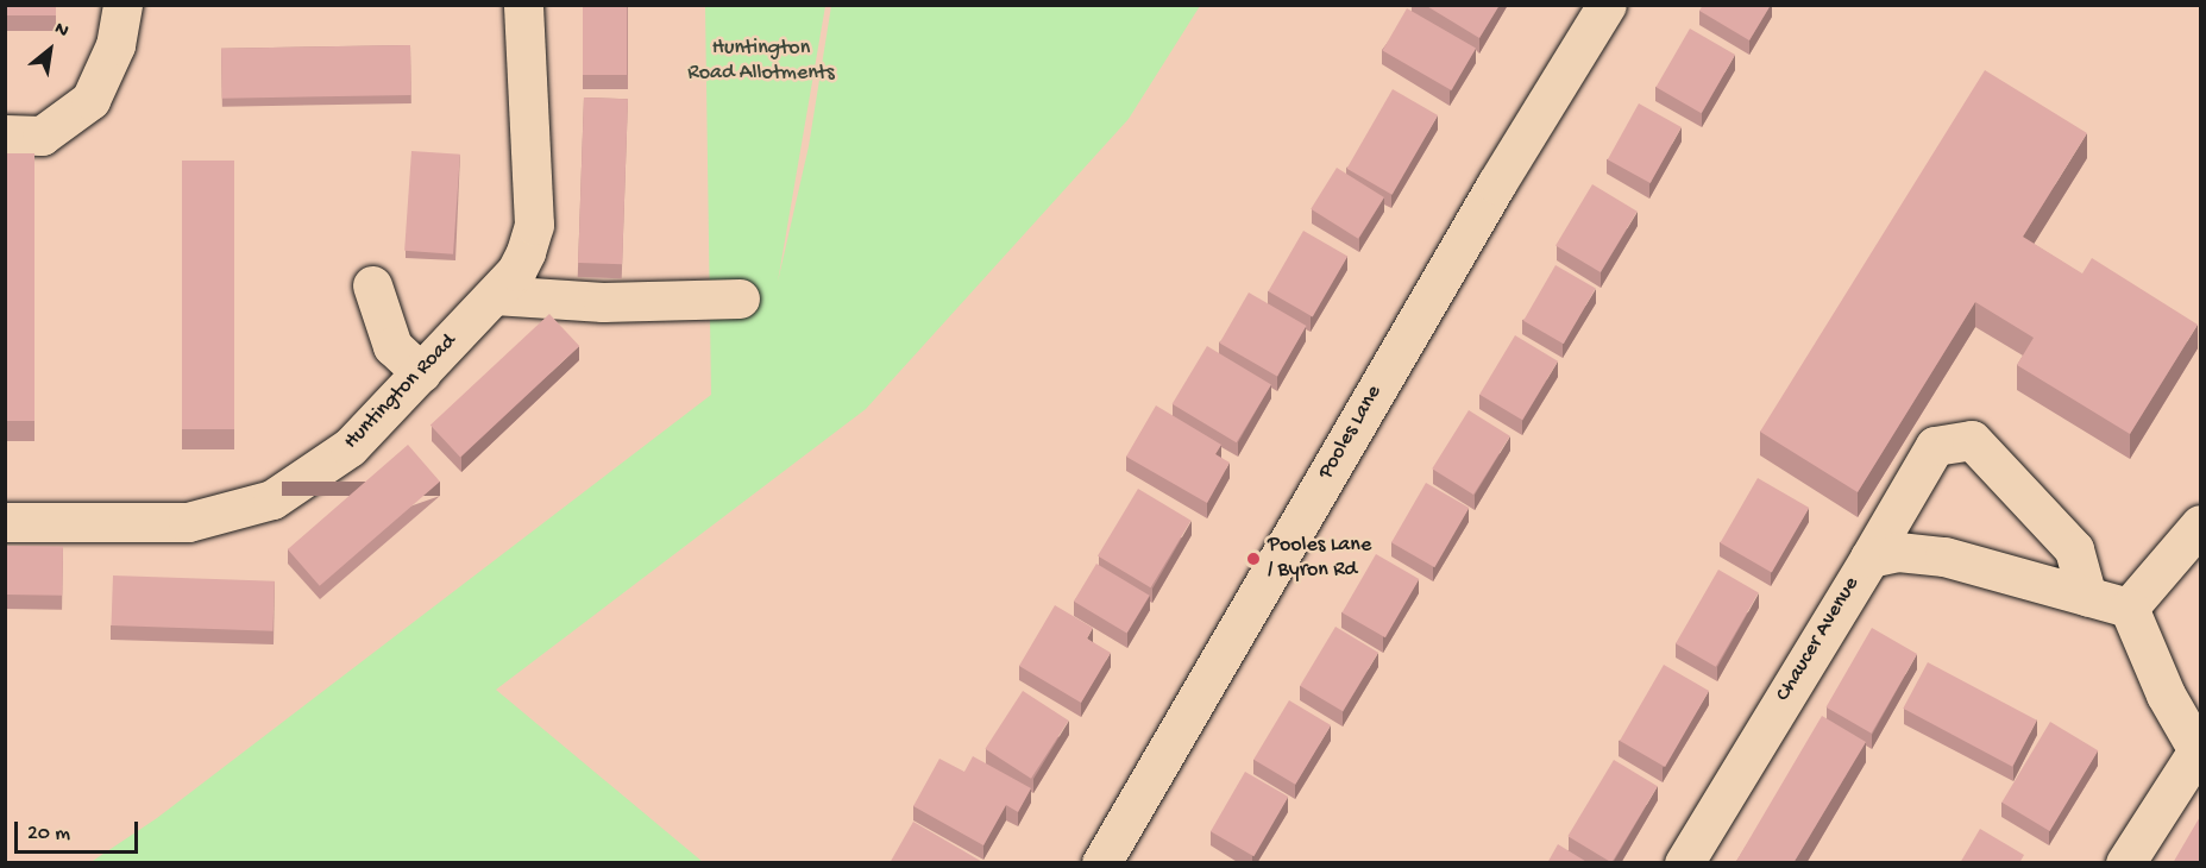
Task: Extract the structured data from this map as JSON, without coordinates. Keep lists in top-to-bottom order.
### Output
{
  "streets": {
    "street": ["Huntington Road", "Pooles Lane", "Chaucer Avenue"]
  },
  "parks": ["Huntington Road Allotments"],
  "places": ["Pooles Lane / Byron Rd"],
  "scale_bar": "20 m",
  "north": "top right"
}
